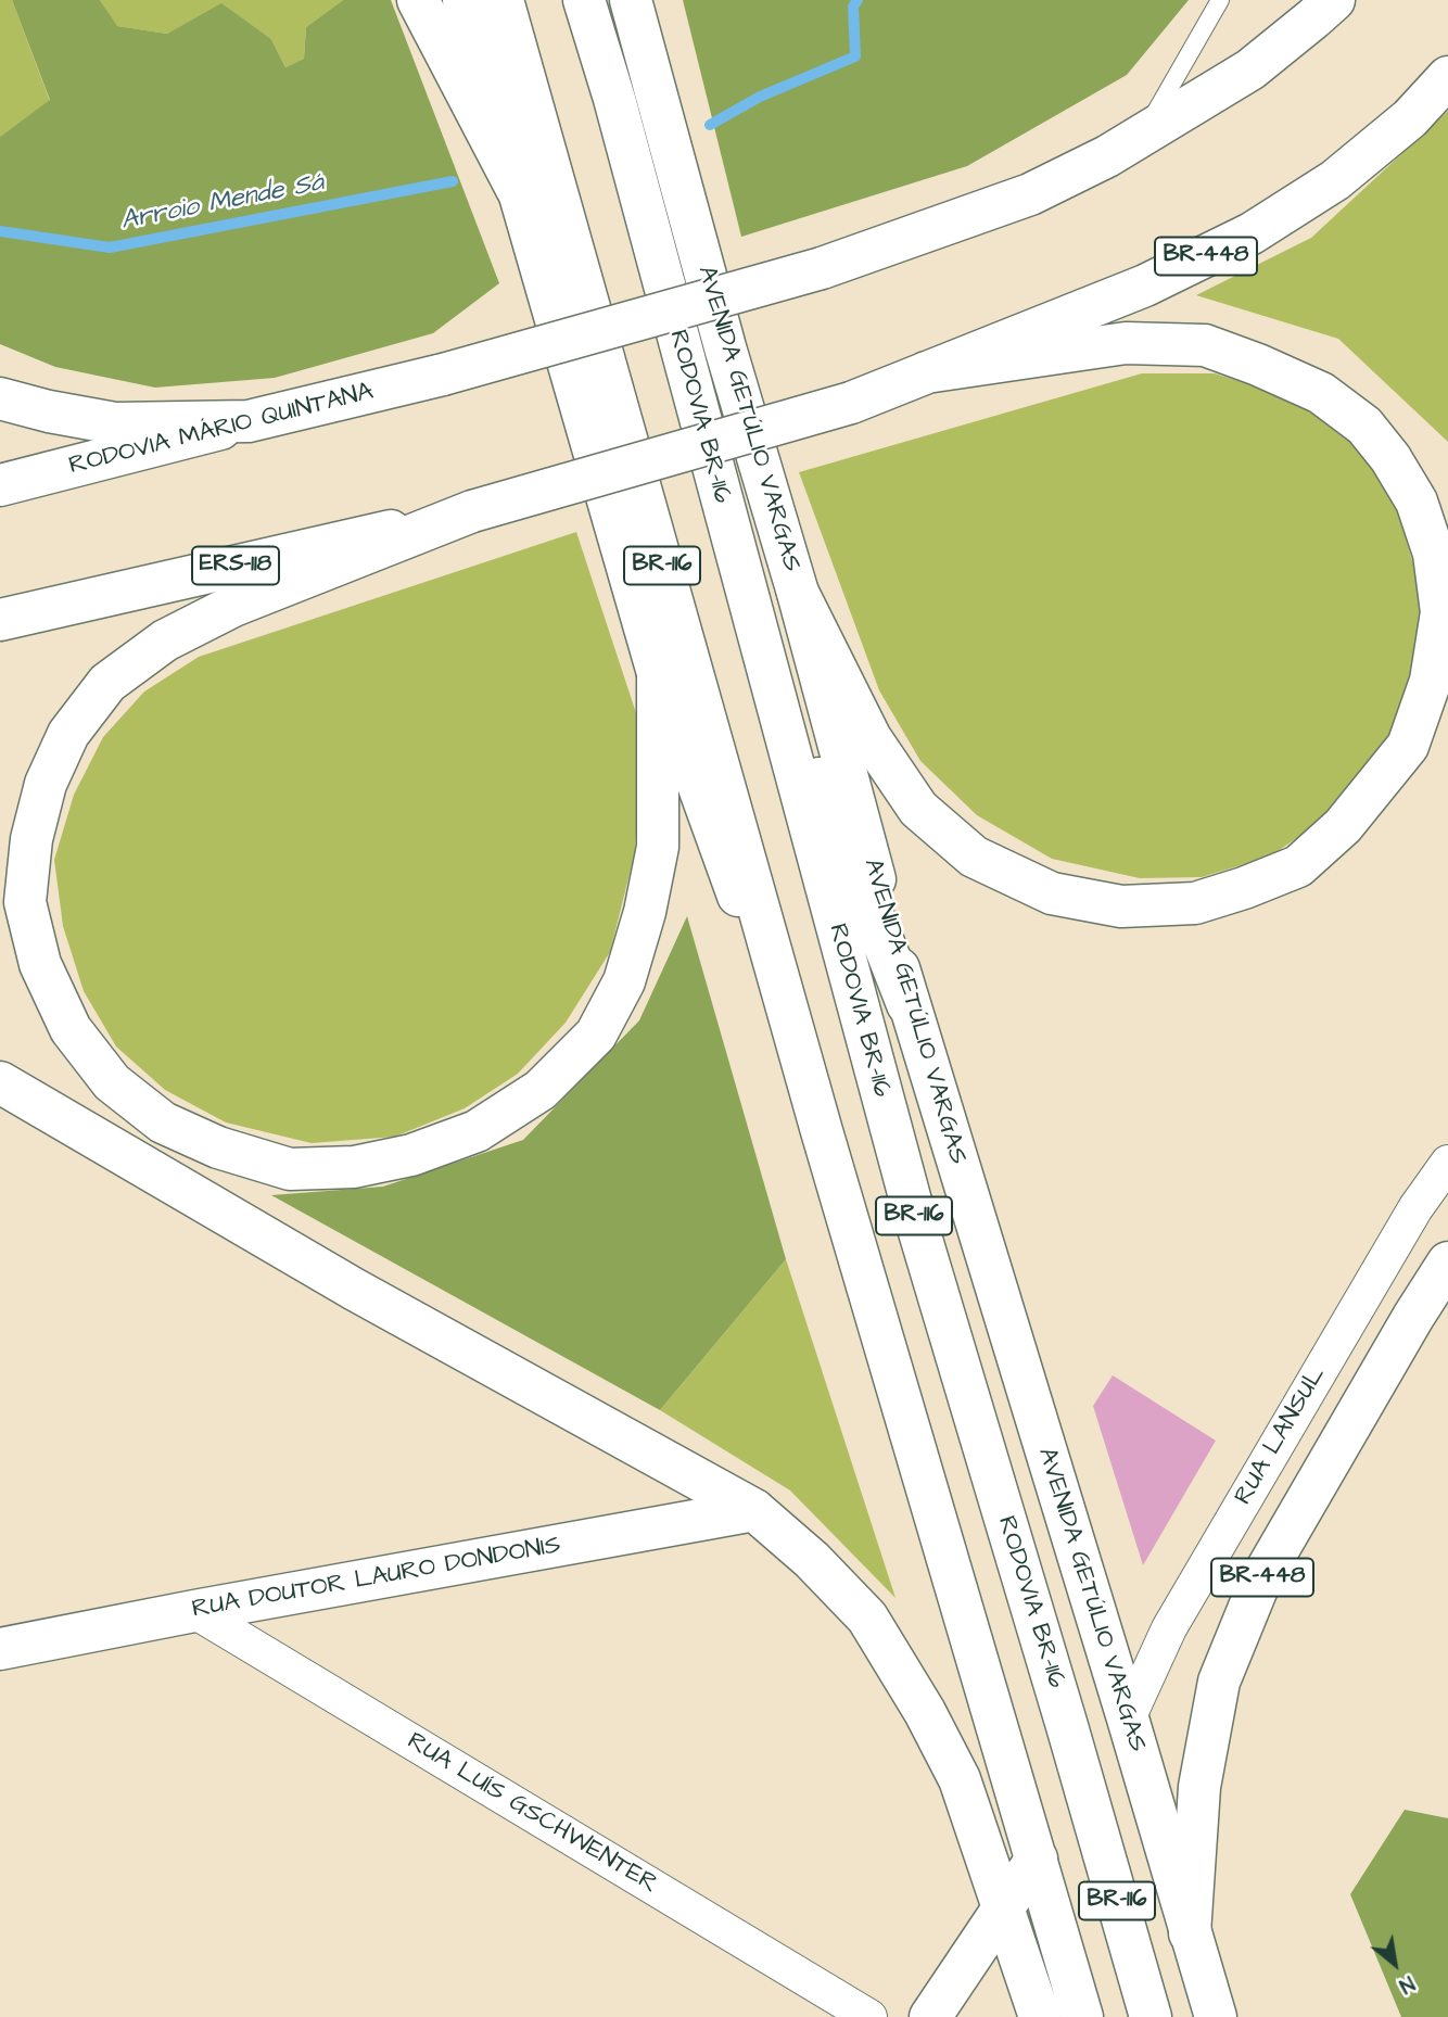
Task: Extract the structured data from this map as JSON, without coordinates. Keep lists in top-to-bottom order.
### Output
{
  "streets": {
    "main road": [
      "BR-448",
      "RODOVIA BR-116",
      "AVENIDA GETÚLIO VARGAS",
      "RODOVIA MÁRIO QUINTANA",
      "ERS-118",
      "BR-116",
      "RUA DOUTOR LAURO DONDONIS"
    ],
    "street": ["RUA LANSUL", "RUA LUÍS GSCHWENTER"]
  },
  "crossings": [
    ["BR-448", "AVENIDA GETÚLIO VARGAS"],
    ["BR-448", "ERS-118"],
    ["RODOVIA BR-116", "BR-116"],
    ["AVENIDA GETÚLIO VARGAS", "BR-116"],
    ["AVENIDA GETÚLIO VARGAS", "RUA LANSUL"],
    ["RUA DOUTOR LAURO DONDONIS", "RUA LUÍS GSCHWENTER"]
  ],
  "water": ["Arroio Mende Sá"],
  "north": "bottom right"
}
